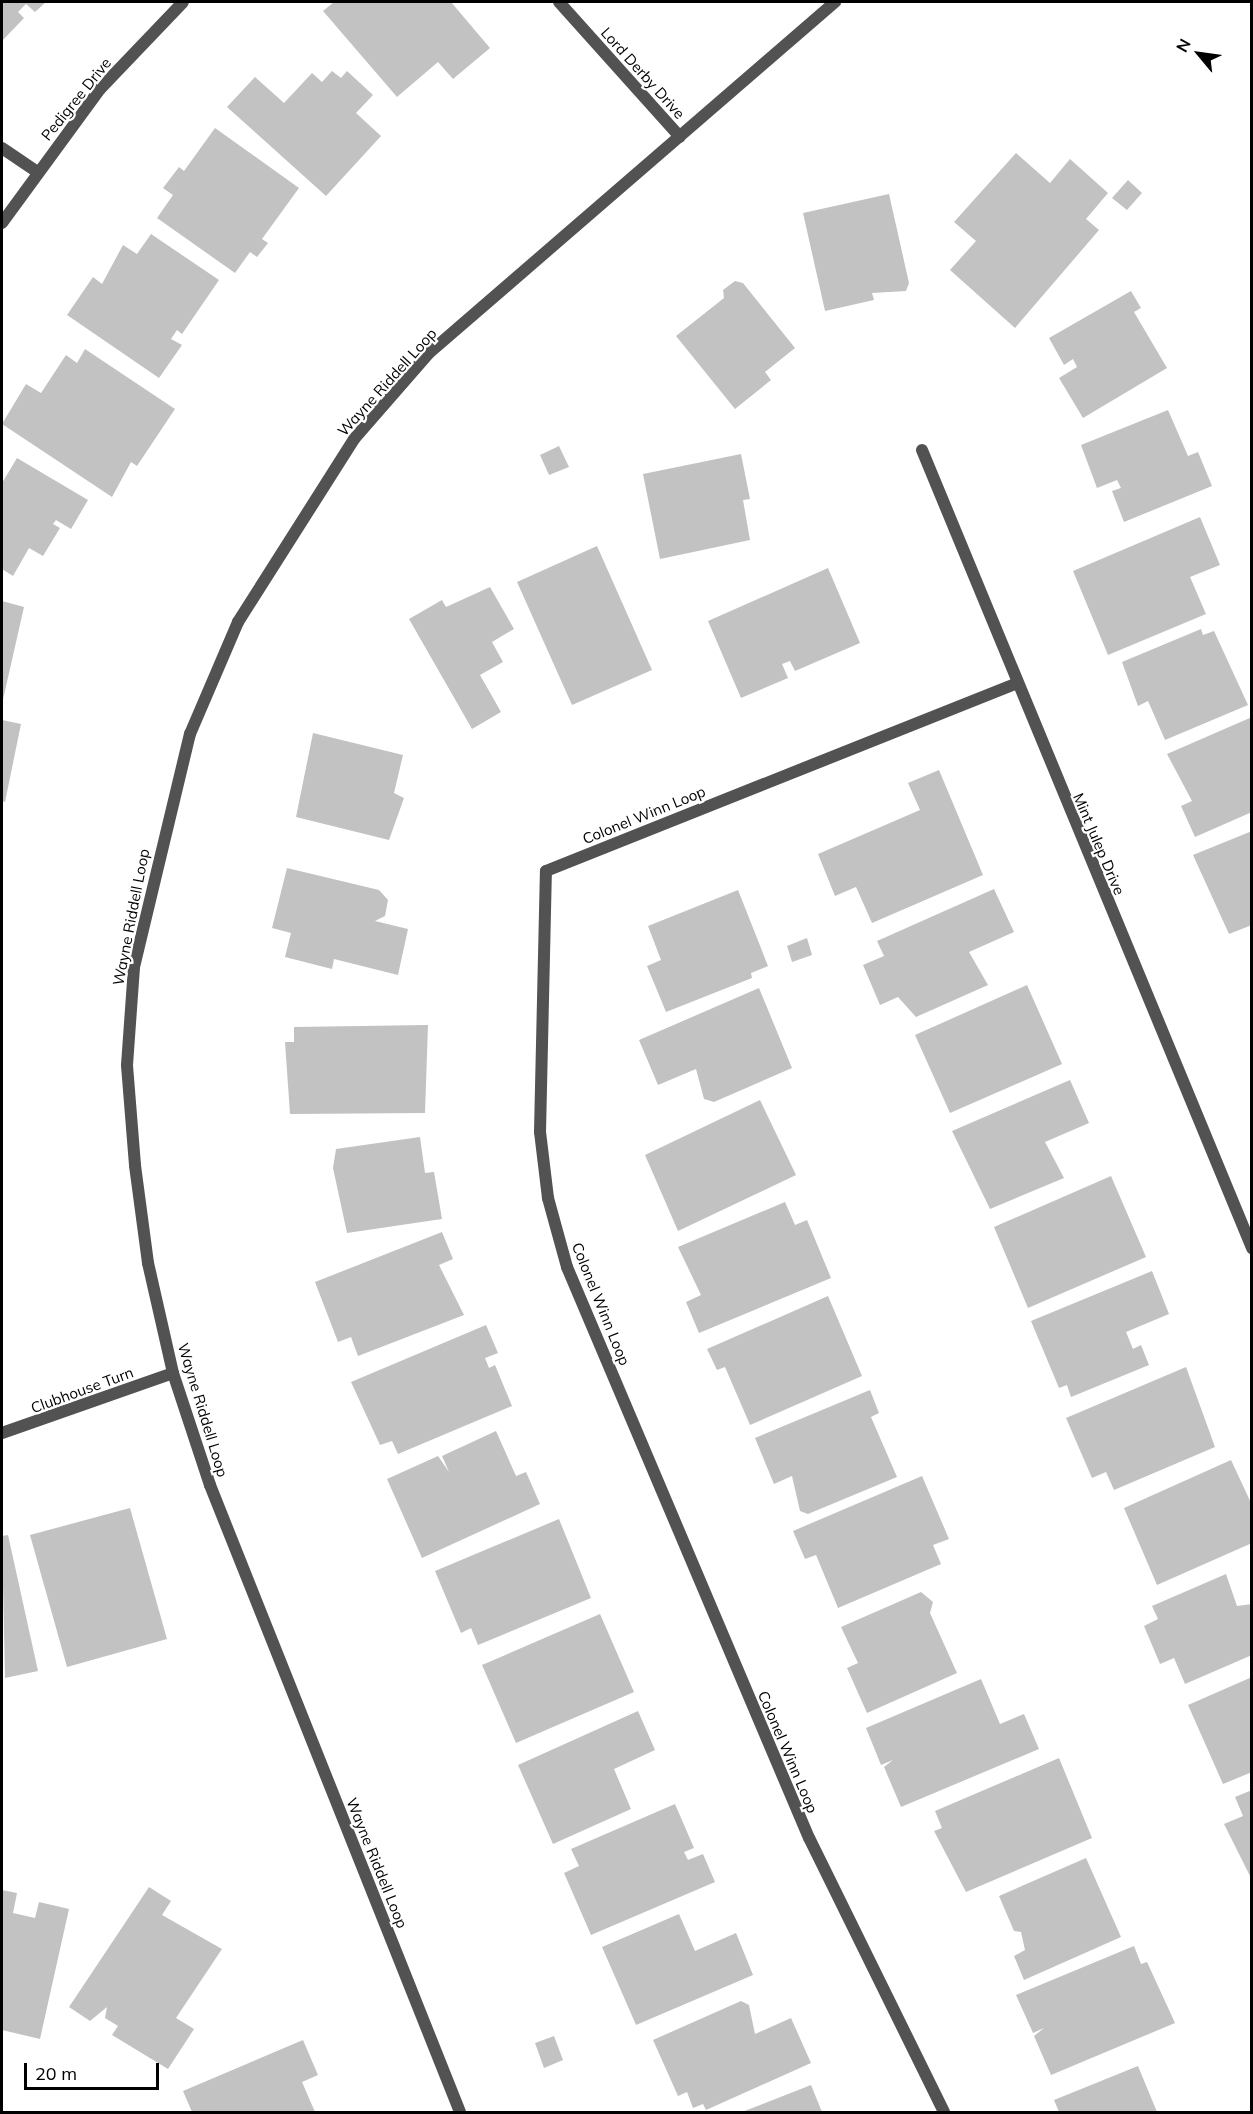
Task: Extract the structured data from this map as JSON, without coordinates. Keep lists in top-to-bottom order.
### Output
{
  "streets": {
    "street": [
      "Lord Derby Drive",
      "Pedigree Drive",
      "Wayne Riddell Loop",
      "Colonel Winn Loop",
      "Mint Julep Drive",
      "Clubhouse Turn"
    ]
  },
  "crossings": [
    ["Lord Derby Drive", "Wayne Riddell Loop"],
    ["Wayne Riddell Loop", "Clubhouse Turn"],
    ["Colonel Winn Loop", "Mint Julep Drive"]
  ],
  "scale_bar": "20 m",
  "north": "top left"
}
